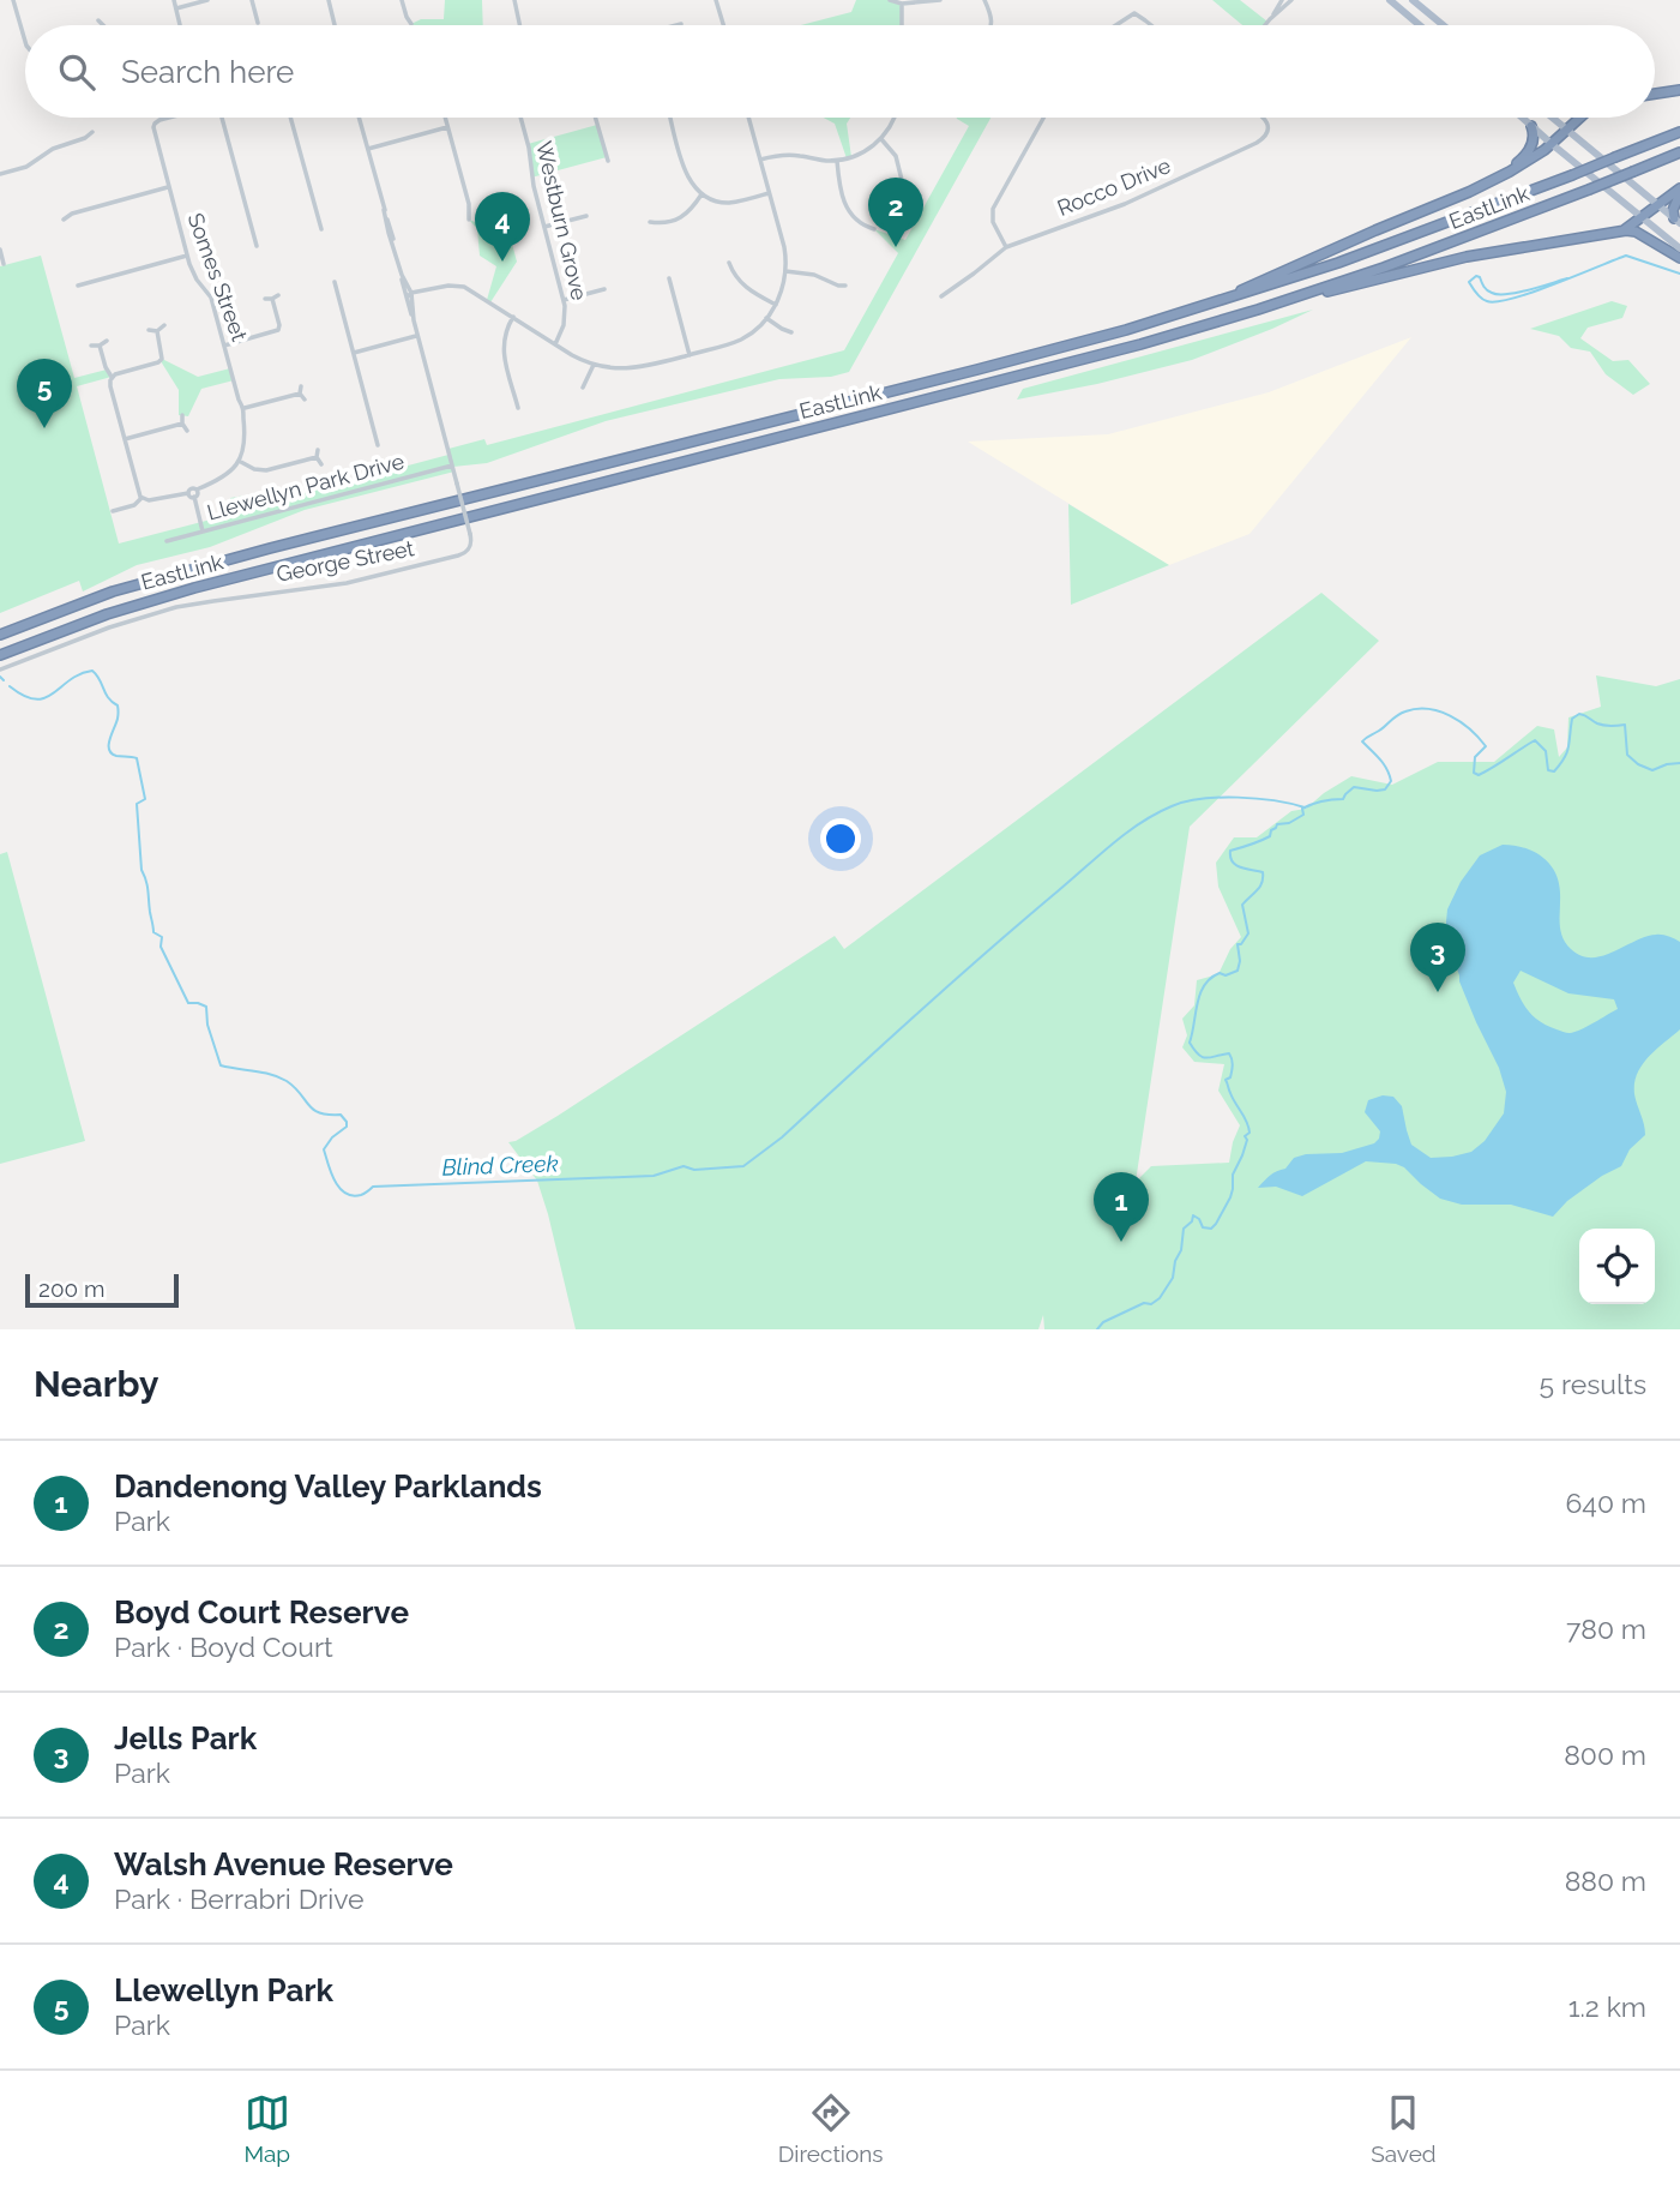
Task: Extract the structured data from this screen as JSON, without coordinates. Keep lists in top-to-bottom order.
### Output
{
  "streets": {
    "highway": ["EastLink"],
    "street": [
      "Rocco Drive",
      "Westburn Grove",
      "Somes Street",
      "Llewellyn Park Drive",
      "George Street"
    ]
  },
  "crossings": [
    ["Llewellyn Park Drive", "George Street"]
  ],
  "water": ["Blind Creek"],
  "scale_bar": "200 m",
  "page": {
    "search": "Search here",
    "pins": [
      "2",
      "4",
      "5",
      "3",
      "1"
    ],
    "scale": "200 m",
    "heading": ["Nearby", "5 results"],
    "list": [
      {
        "mark": "1",
        "name": "Dandenong Valley Parklands",
        "note": "Park",
        "value": "640 m"
      },
      {
        "mark": "2",
        "name": "Boyd Court Reserve",
        "note": "Park · Boyd Court",
        "value": "780 m"
      },
      {
        "mark": "3",
        "name": "Jells Park",
        "note": "Park",
        "value": "800 m"
      },
      {
        "mark": "4",
        "name": "Walsh Avenue Reserve",
        "note": "Park · Berrabri Drive",
        "value": "880 m"
      },
      {
        "mark": "5",
        "name": "Llewellyn Park",
        "note": "Park",
        "value": "1.2 km"
      }
    ],
    "nav": ["Map", "Directions", "Saved"]
  }
}
